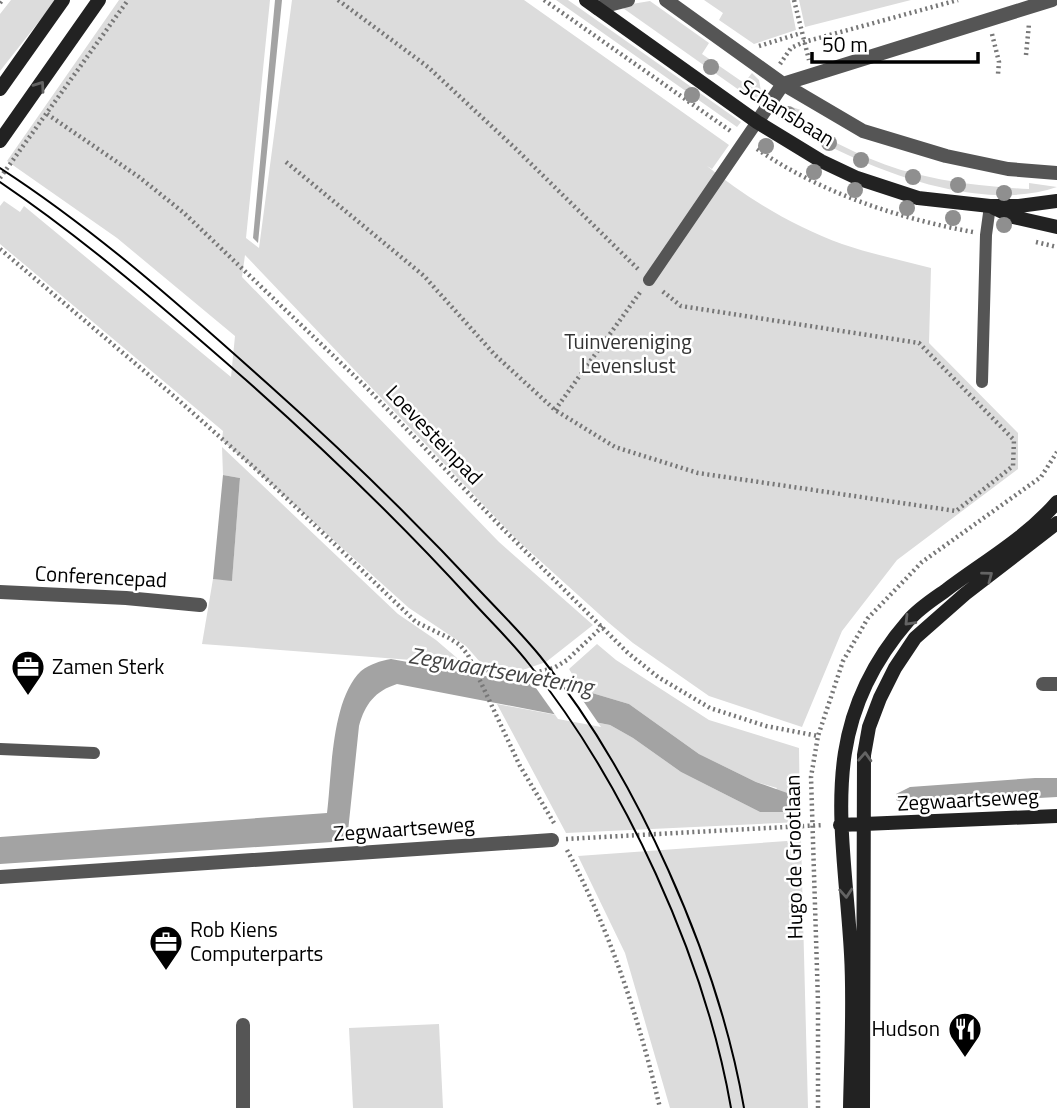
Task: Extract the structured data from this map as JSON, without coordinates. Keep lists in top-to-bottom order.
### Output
{
  "streets": {
    "street": ["Schansbaan", "Conferencepad", "Zegwaartseweg"],
    "path": ["Loevesteinpad", "Hugo de Grootlaan"]
  },
  "crossings": [
    ["Loevesteinpad", "Hugo de Grootlaan"]
  ],
  "water": ["Zegwaartsewetering"],
  "parks": ["Tuinvereniging Levenslust"],
  "places": {
    "office": ["Zamen Sterk", "Rob Kiens Computerparts"],
    "restaurant": ["Hudson"]
  },
  "scale_bar": "50 m"
}
